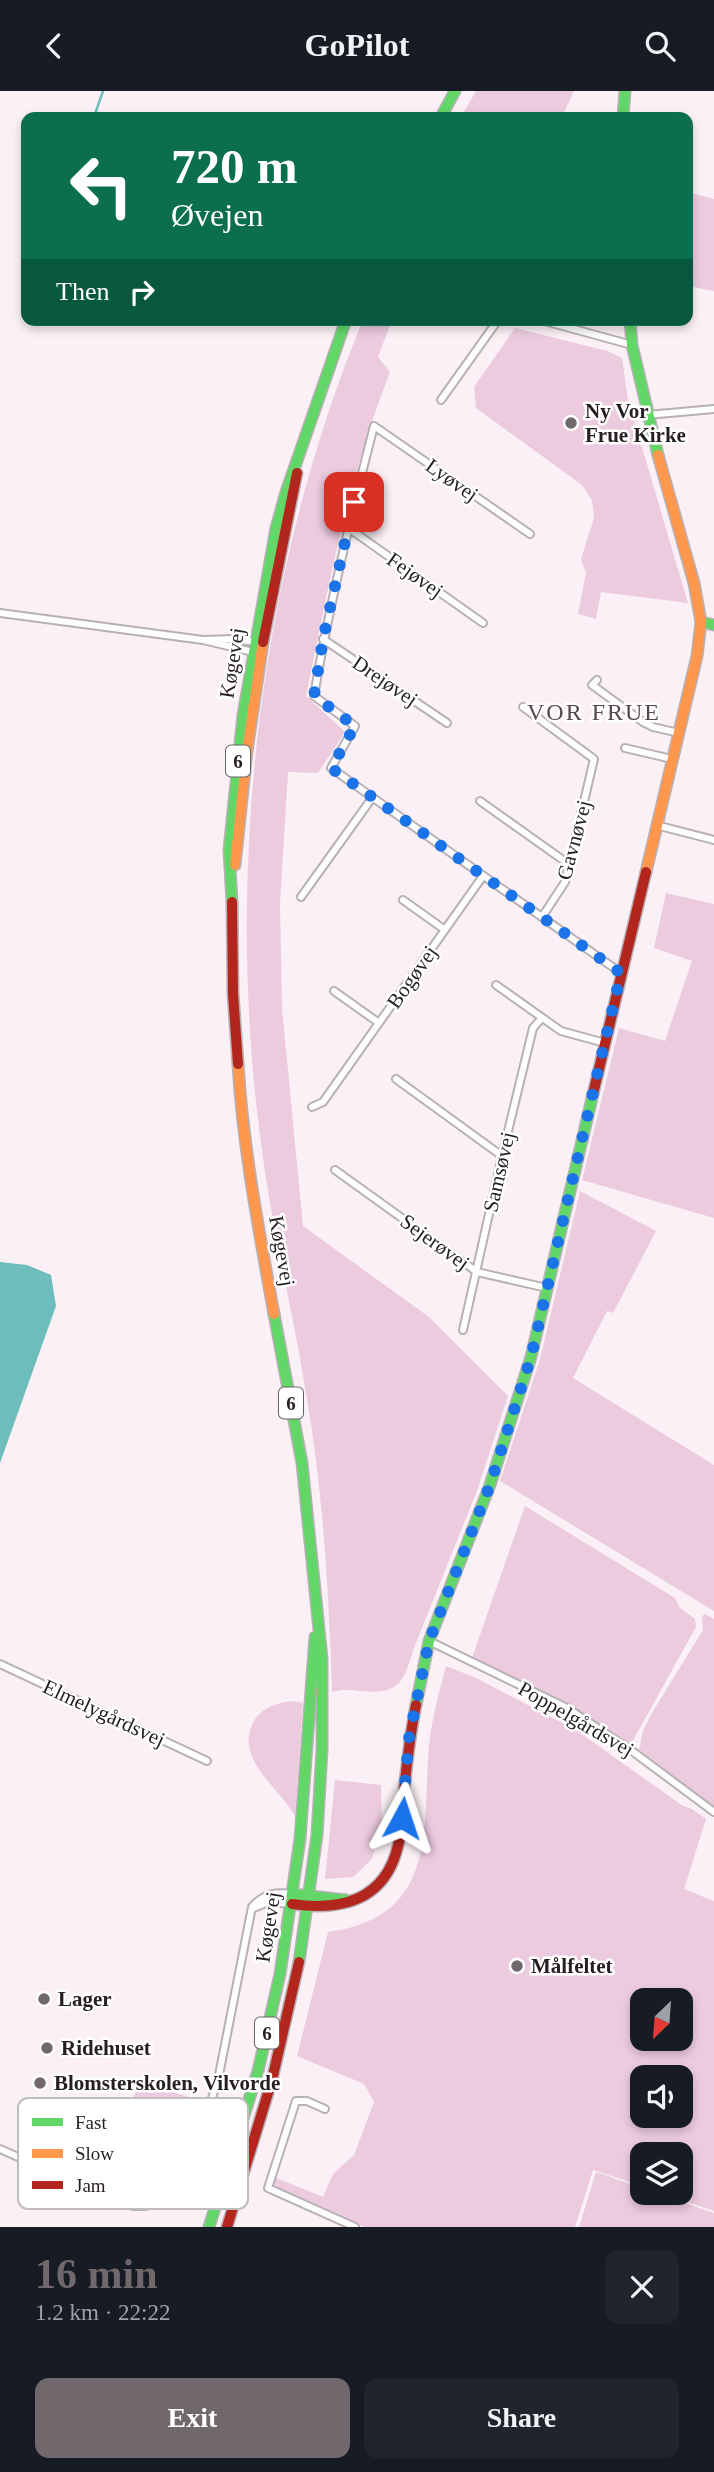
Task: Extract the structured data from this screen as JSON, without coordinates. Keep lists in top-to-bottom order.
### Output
{
  "streets": {
    "main road": ["Køgevej", "6"],
    "street": [
      "Lyøvej",
      "Fejøvej",
      "Drejøvej",
      "Gavnøvej",
      "Bogøvej",
      "Samsøvej",
      "Sejerøvej",
      "Elmelygårdsvej",
      "Poppelgårdsvej"
    ]
  },
  "crossings": [
    ["Lyøvej", "Fejøvej"],
    ["Samsøvej", "Sejerøvej"]
  ],
  "districts": ["VOR FRUE"],
  "places": [
    "Ny Vor Frue Kirke",
    "Målfeltet",
    "Lager",
    "Ridehuset",
    "Blomsterskolen, Vilvorde"
  ],
  "legend": ["Fast", "Slow", "Jam"],
  "north": "bottom left",
  "page": {
    "header": "GoPilot",
    "turn": ["720 m", "Øvejen"],
    "then": "Then",
    "heading": ["16 min", "1.2 km · 22:22"],
    "buttons": ["Exit", "Share"]
  }
}
